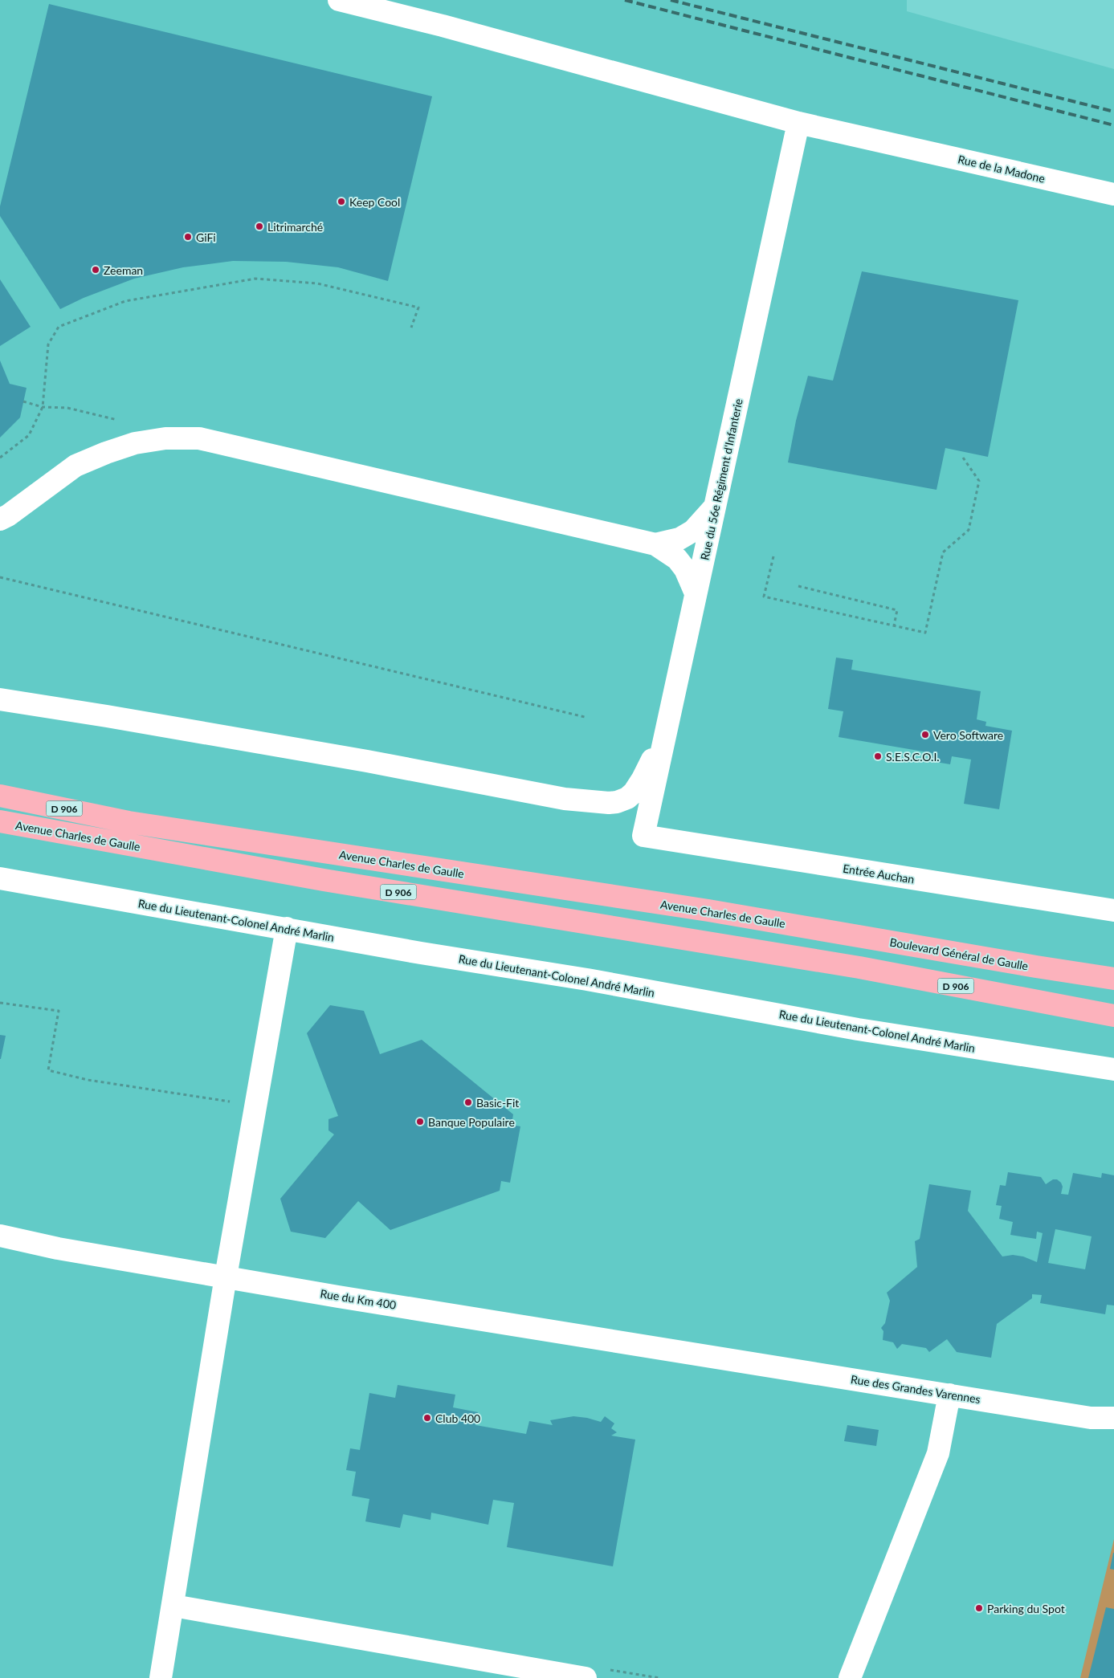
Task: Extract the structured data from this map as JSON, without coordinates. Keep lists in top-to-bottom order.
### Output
{
  "streets": {
    "main road": ["D 906", "Avenue Charles de Gaulle", "Boulevard Général de Gaulle"],
    "street": [
      "Rue de la Madone",
      "Rue du 56e Régiment d'Infanterie",
      "Entrée Auchan",
      "Rue du Lieutenant-Colonel André Marlin",
      "Rue du Km 400",
      "Rue des Grandes Varennes"
    ]
  },
  "crossings": [
    ["Rue de la Madone", "Rue du 56e Régiment d'Infanterie"],
    ["Rue du 56e Régiment d'Infanterie", "Entrée Auchan"],
    ["Avenue Charles de Gaulle", "Boulevard Général de Gaulle"],
    ["Rue du Km 400", "Rue des Grandes Varennes"]
  ],
  "places": [
    "Keep Cool",
    "Litrimarché",
    "GiFi",
    "Zeeman",
    "Vero Software",
    "S.E.S.C.O.I.",
    "Basic-Fit",
    "Banque Populaire",
    "Club 400",
    "Parking du Spot"
  ]
}
